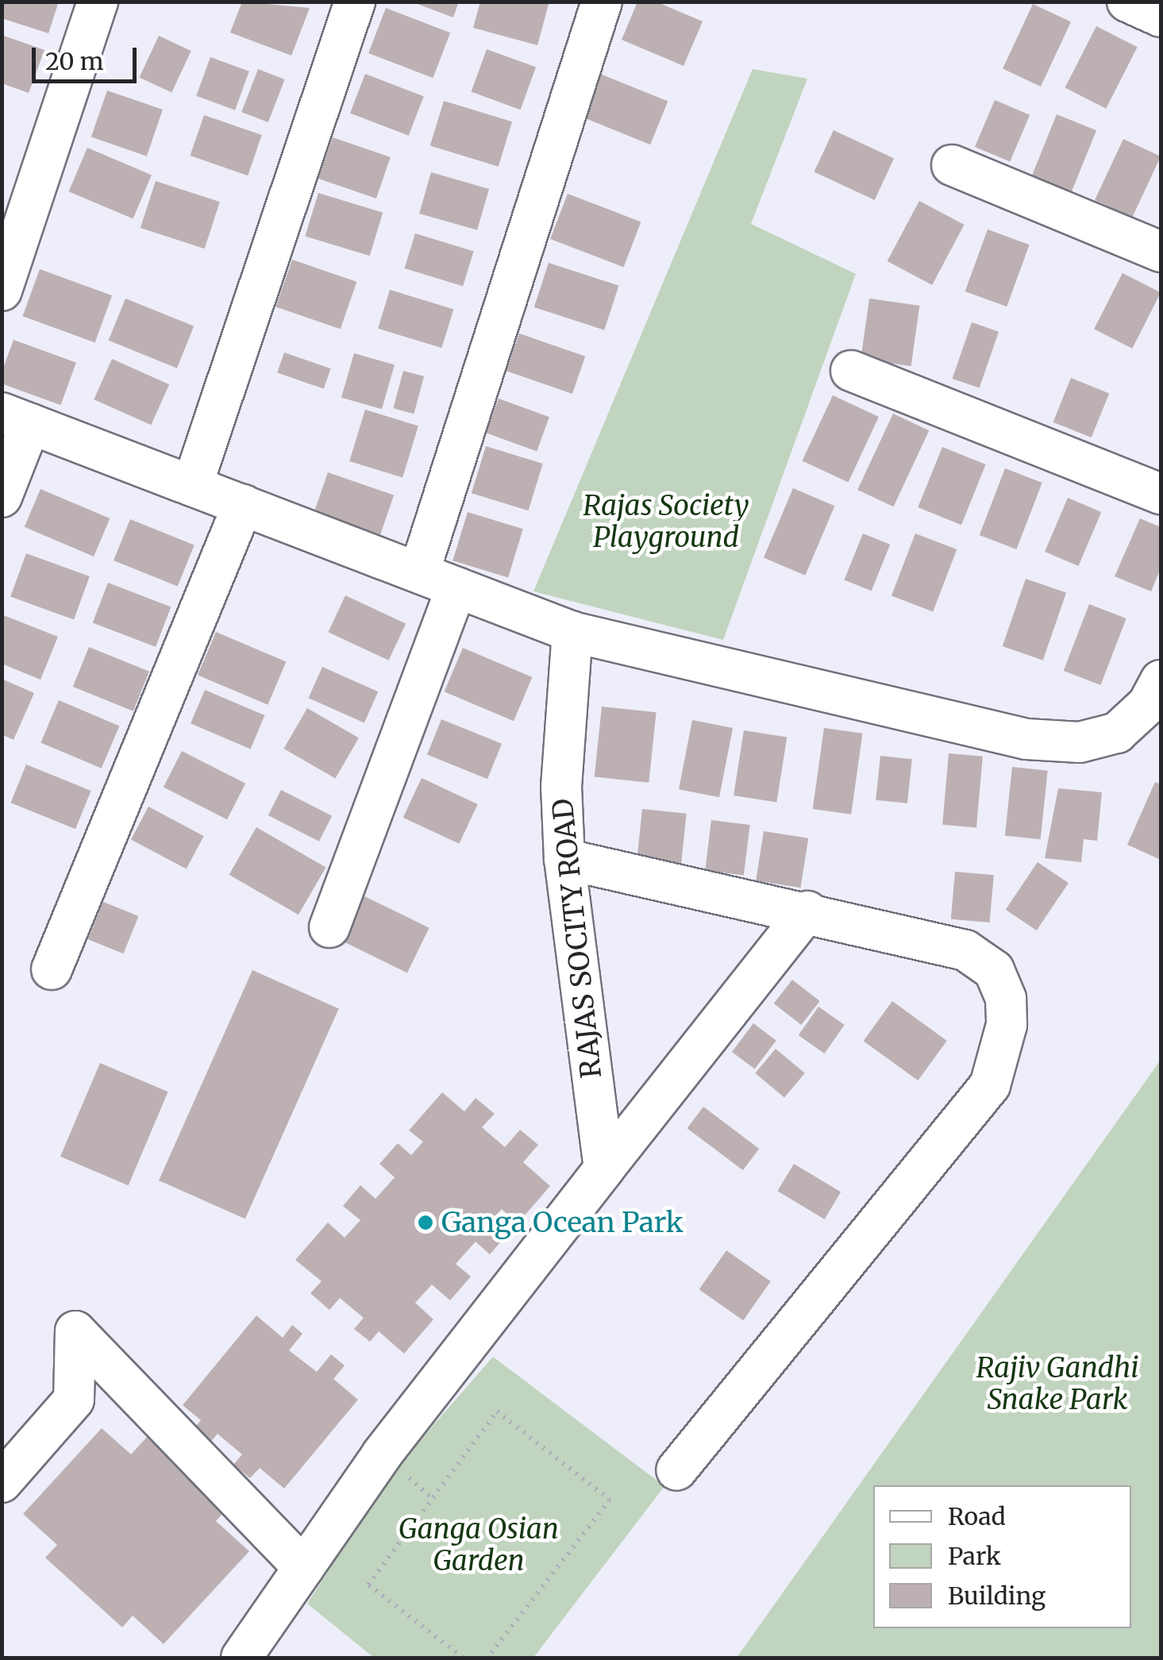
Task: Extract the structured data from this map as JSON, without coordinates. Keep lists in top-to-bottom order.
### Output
{
  "streets": {
    "street": ["RAJAS SOCITY ROAD"]
  },
  "parks": ["Rajas Society Playground", "Rajiv Gandhi Snake Park", "Ganga Osian Garden"],
  "places": ["Ganga Ocean Park"],
  "legend": ["Road", "Park", "Building"],
  "scale_bar": "20 m"
}
